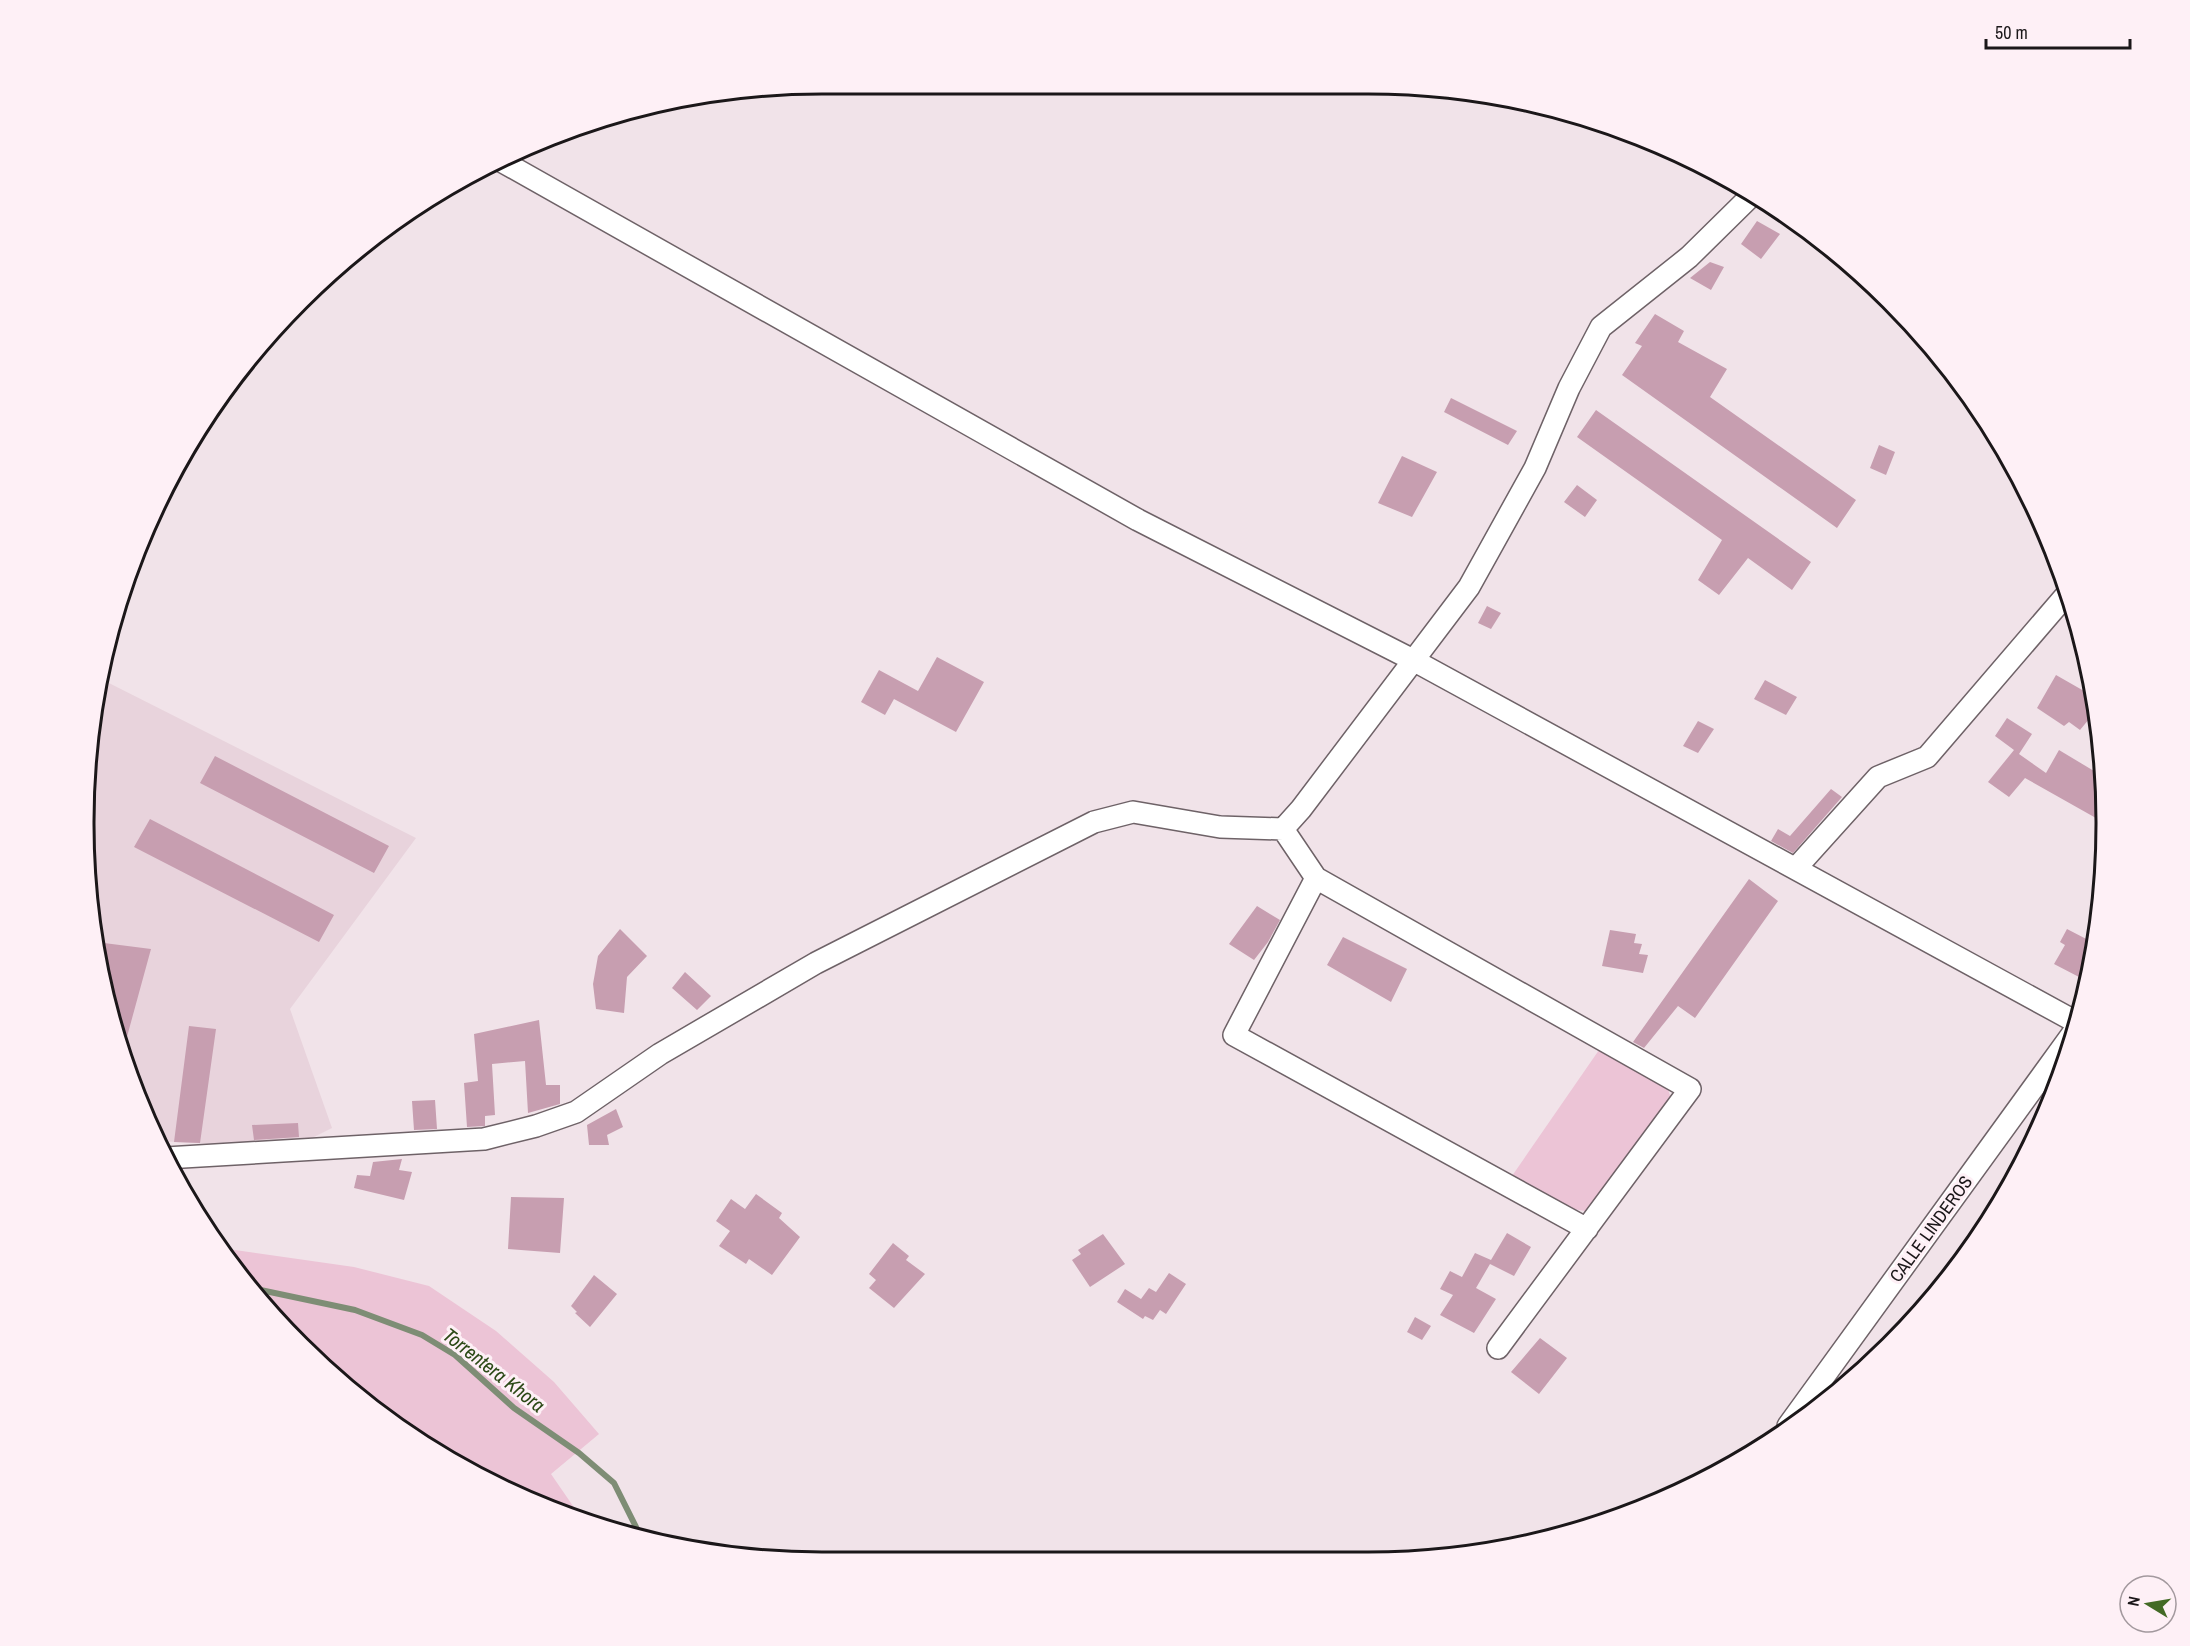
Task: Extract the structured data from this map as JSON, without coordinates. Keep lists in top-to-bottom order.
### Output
{
  "streets": {
    "street": ["CALLE LINDEROS"]
  },
  "water": ["Torrentera Khora"],
  "scale_bar": "50 m",
  "north": "left"
}
